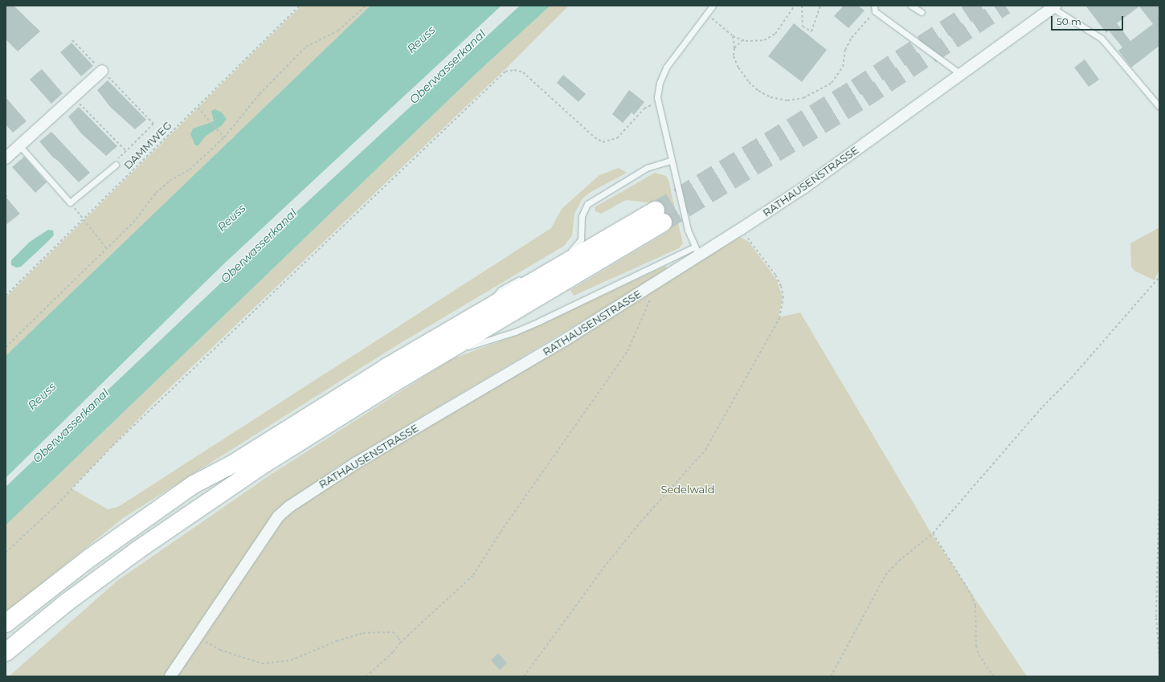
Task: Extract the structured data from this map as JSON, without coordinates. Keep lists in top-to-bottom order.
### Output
{
  "streets": {
    "street": ["RATHAUSENSTRASSE"],
    "path": ["DAMMWEG"]
  },
  "water": ["Reuss", "Oberwasserkanal"],
  "parks": ["Sedelwald"],
  "scale_bar": "50 m"
}
